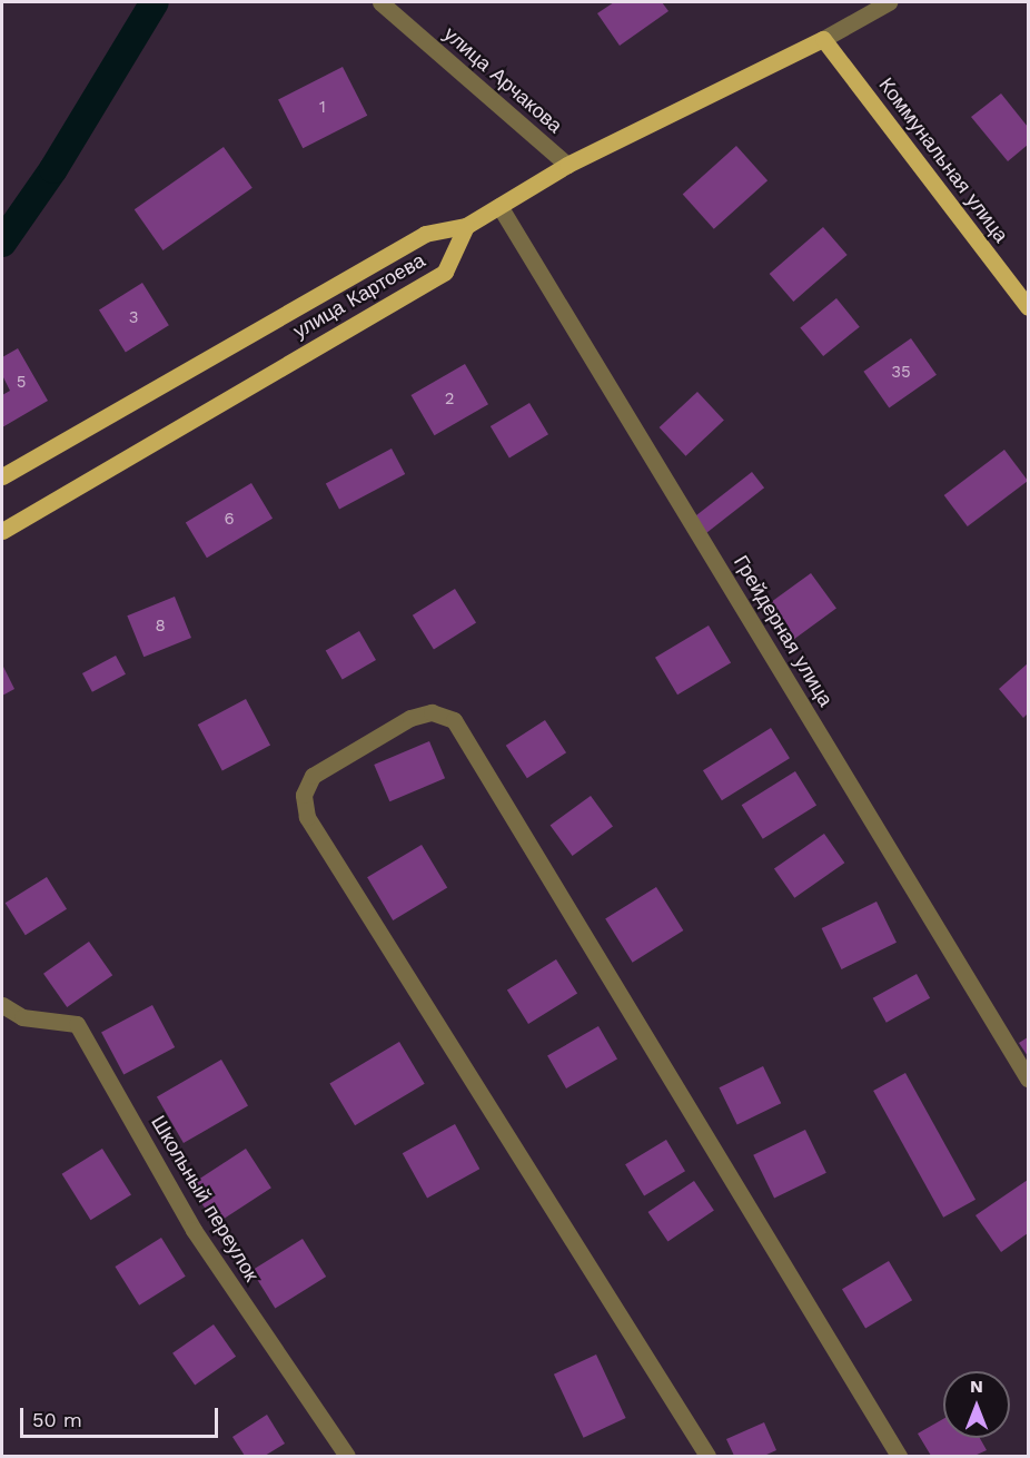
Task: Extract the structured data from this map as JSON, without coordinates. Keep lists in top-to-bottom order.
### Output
{
  "streets": {
    "main road": ["Коммунальная улица", "улица Картоева"],
    "street": ["улица Арчакова", "Грейдерная улица", "Школьный переулок"]
  },
  "house_numbers": [
    "1",
    "3",
    "35",
    "5",
    "2",
    "6",
    "8"
  ],
  "scale_bar": "50 m",
  "north": "top"
}
